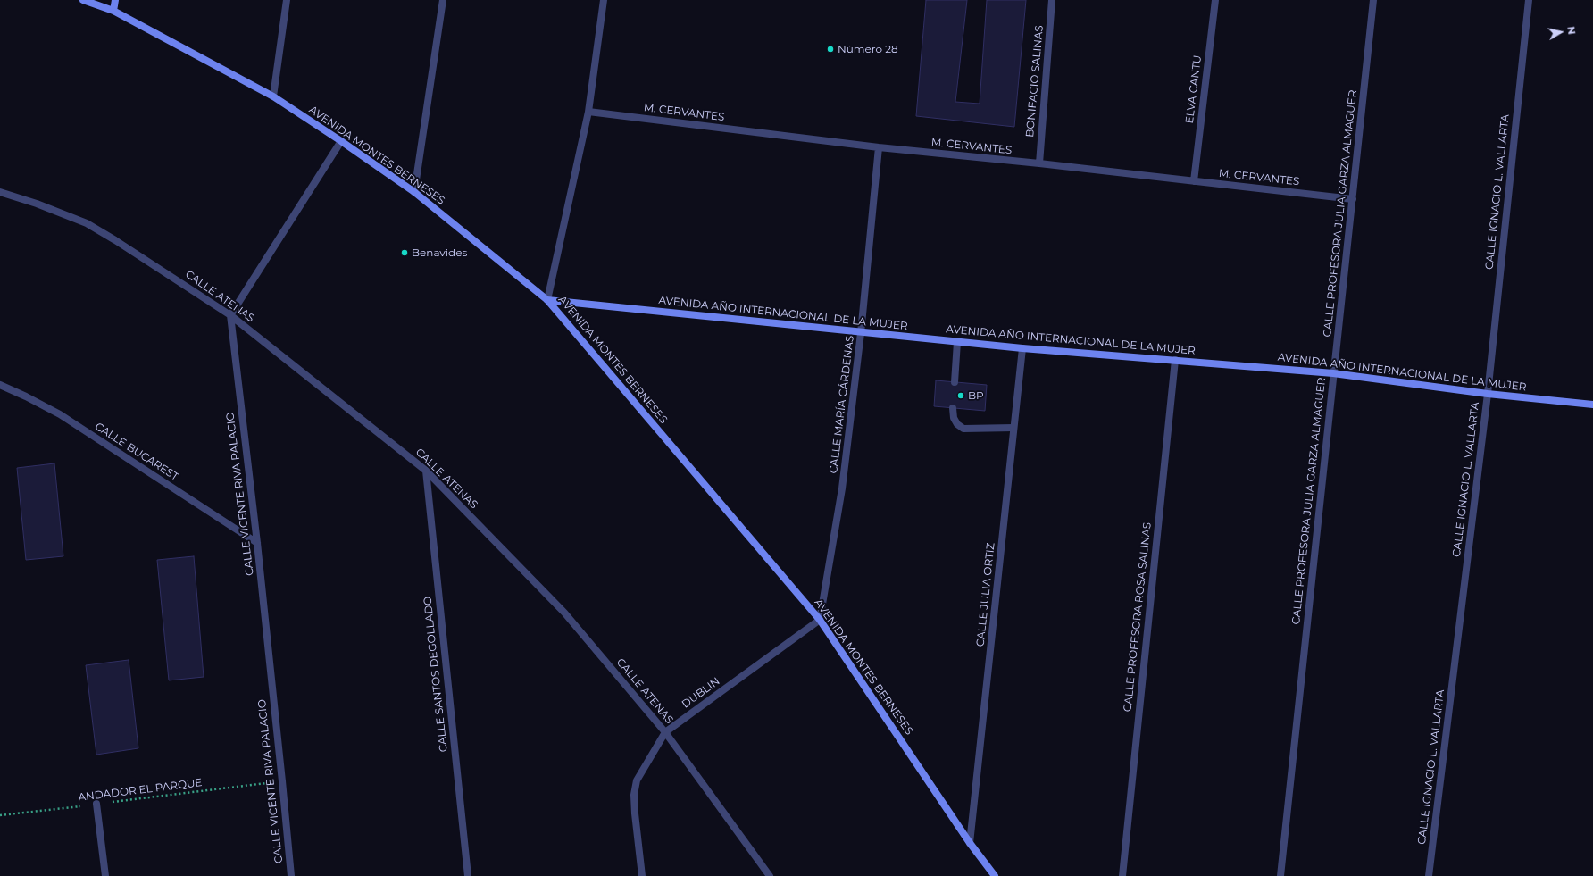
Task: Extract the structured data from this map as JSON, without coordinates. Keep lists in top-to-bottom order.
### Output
{
  "streets": {
    "street": [
      "BONIFACIO SALINAS",
      "ELVA CANTU",
      "M. CERVANTES",
      "AVENIDA MONTES BERNESES",
      "CALLE IGNACIO L. VALLARTA",
      "CALLE PROFESORA JULIA GARZA ALMAGUER",
      "CALLE ATENAS",
      "AVENIDA AÑO INTERNACIONAL DE LA MUJER",
      "CALLE MARÍA CÁRDENAS",
      "CALLE BUCAREST",
      "CALLE VICENTE RIVA PALACIO",
      "CALLE JULIA ORTIZ",
      "CALLE PROFESORA ROSA SALINAS",
      "CALLE SANTOS DEGOLLADO",
      "DUBLIN"
    ],
    "path": ["ANDADOR EL PARQUE"]
  },
  "crossings": [
    ["BONIFACIO SALINAS", "M. CERVANTES"],
    ["ELVA CANTU", "M. CERVANTES"],
    ["M. CERVANTES", "CALLE PROFESORA JULIA GARZA ALMAGUER"],
    ["M. CERVANTES", "CALLE MARÍA CÁRDENAS"],
    ["AVENIDA MONTES BERNESES", "AVENIDA AÑO INTERNACIONAL DE LA MUJER"],
    ["AVENIDA MONTES BERNESES", "CALLE MARÍA CÁRDENAS"],
    ["AVENIDA MONTES BERNESES", "CALLE JULIA ORTIZ"],
    ["AVENIDA MONTES BERNESES", "DUBLIN"],
    ["CALLE IGNACIO L. VALLARTA", "AVENIDA AÑO INTERNACIONAL DE LA MUJER"],
    ["CALLE PROFESORA JULIA GARZA ALMAGUER", "AVENIDA AÑO INTERNACIONAL DE LA MUJER"],
    ["CALLE ATENAS", "CALLE VICENTE RIVA PALACIO"],
    ["CALLE ATENAS", "CALLE SANTOS DEGOLLADO"],
    ["CALLE ATENAS", "DUBLIN"],
    ["AVENIDA AÑO INTERNACIONAL DE LA MUJER", "CALLE MARÍA CÁRDENAS"],
    ["AVENIDA AÑO INTERNACIONAL DE LA MUJER", "CALLE JULIA ORTIZ"],
    ["AVENIDA AÑO INTERNACIONAL DE LA MUJER", "CALLE PROFESORA ROSA SALINAS"],
    ["CALLE MARÍA CÁRDENAS", "DUBLIN"],
    ["CALLE BUCAREST", "CALLE VICENTE RIVA PALACIO"],
    ["CALLE VICENTE RIVA PALACIO", "ANDADOR EL PARQUE"]
  ],
  "places": ["Número 28", "Benavides", "BP"],
  "north": "right"
}
